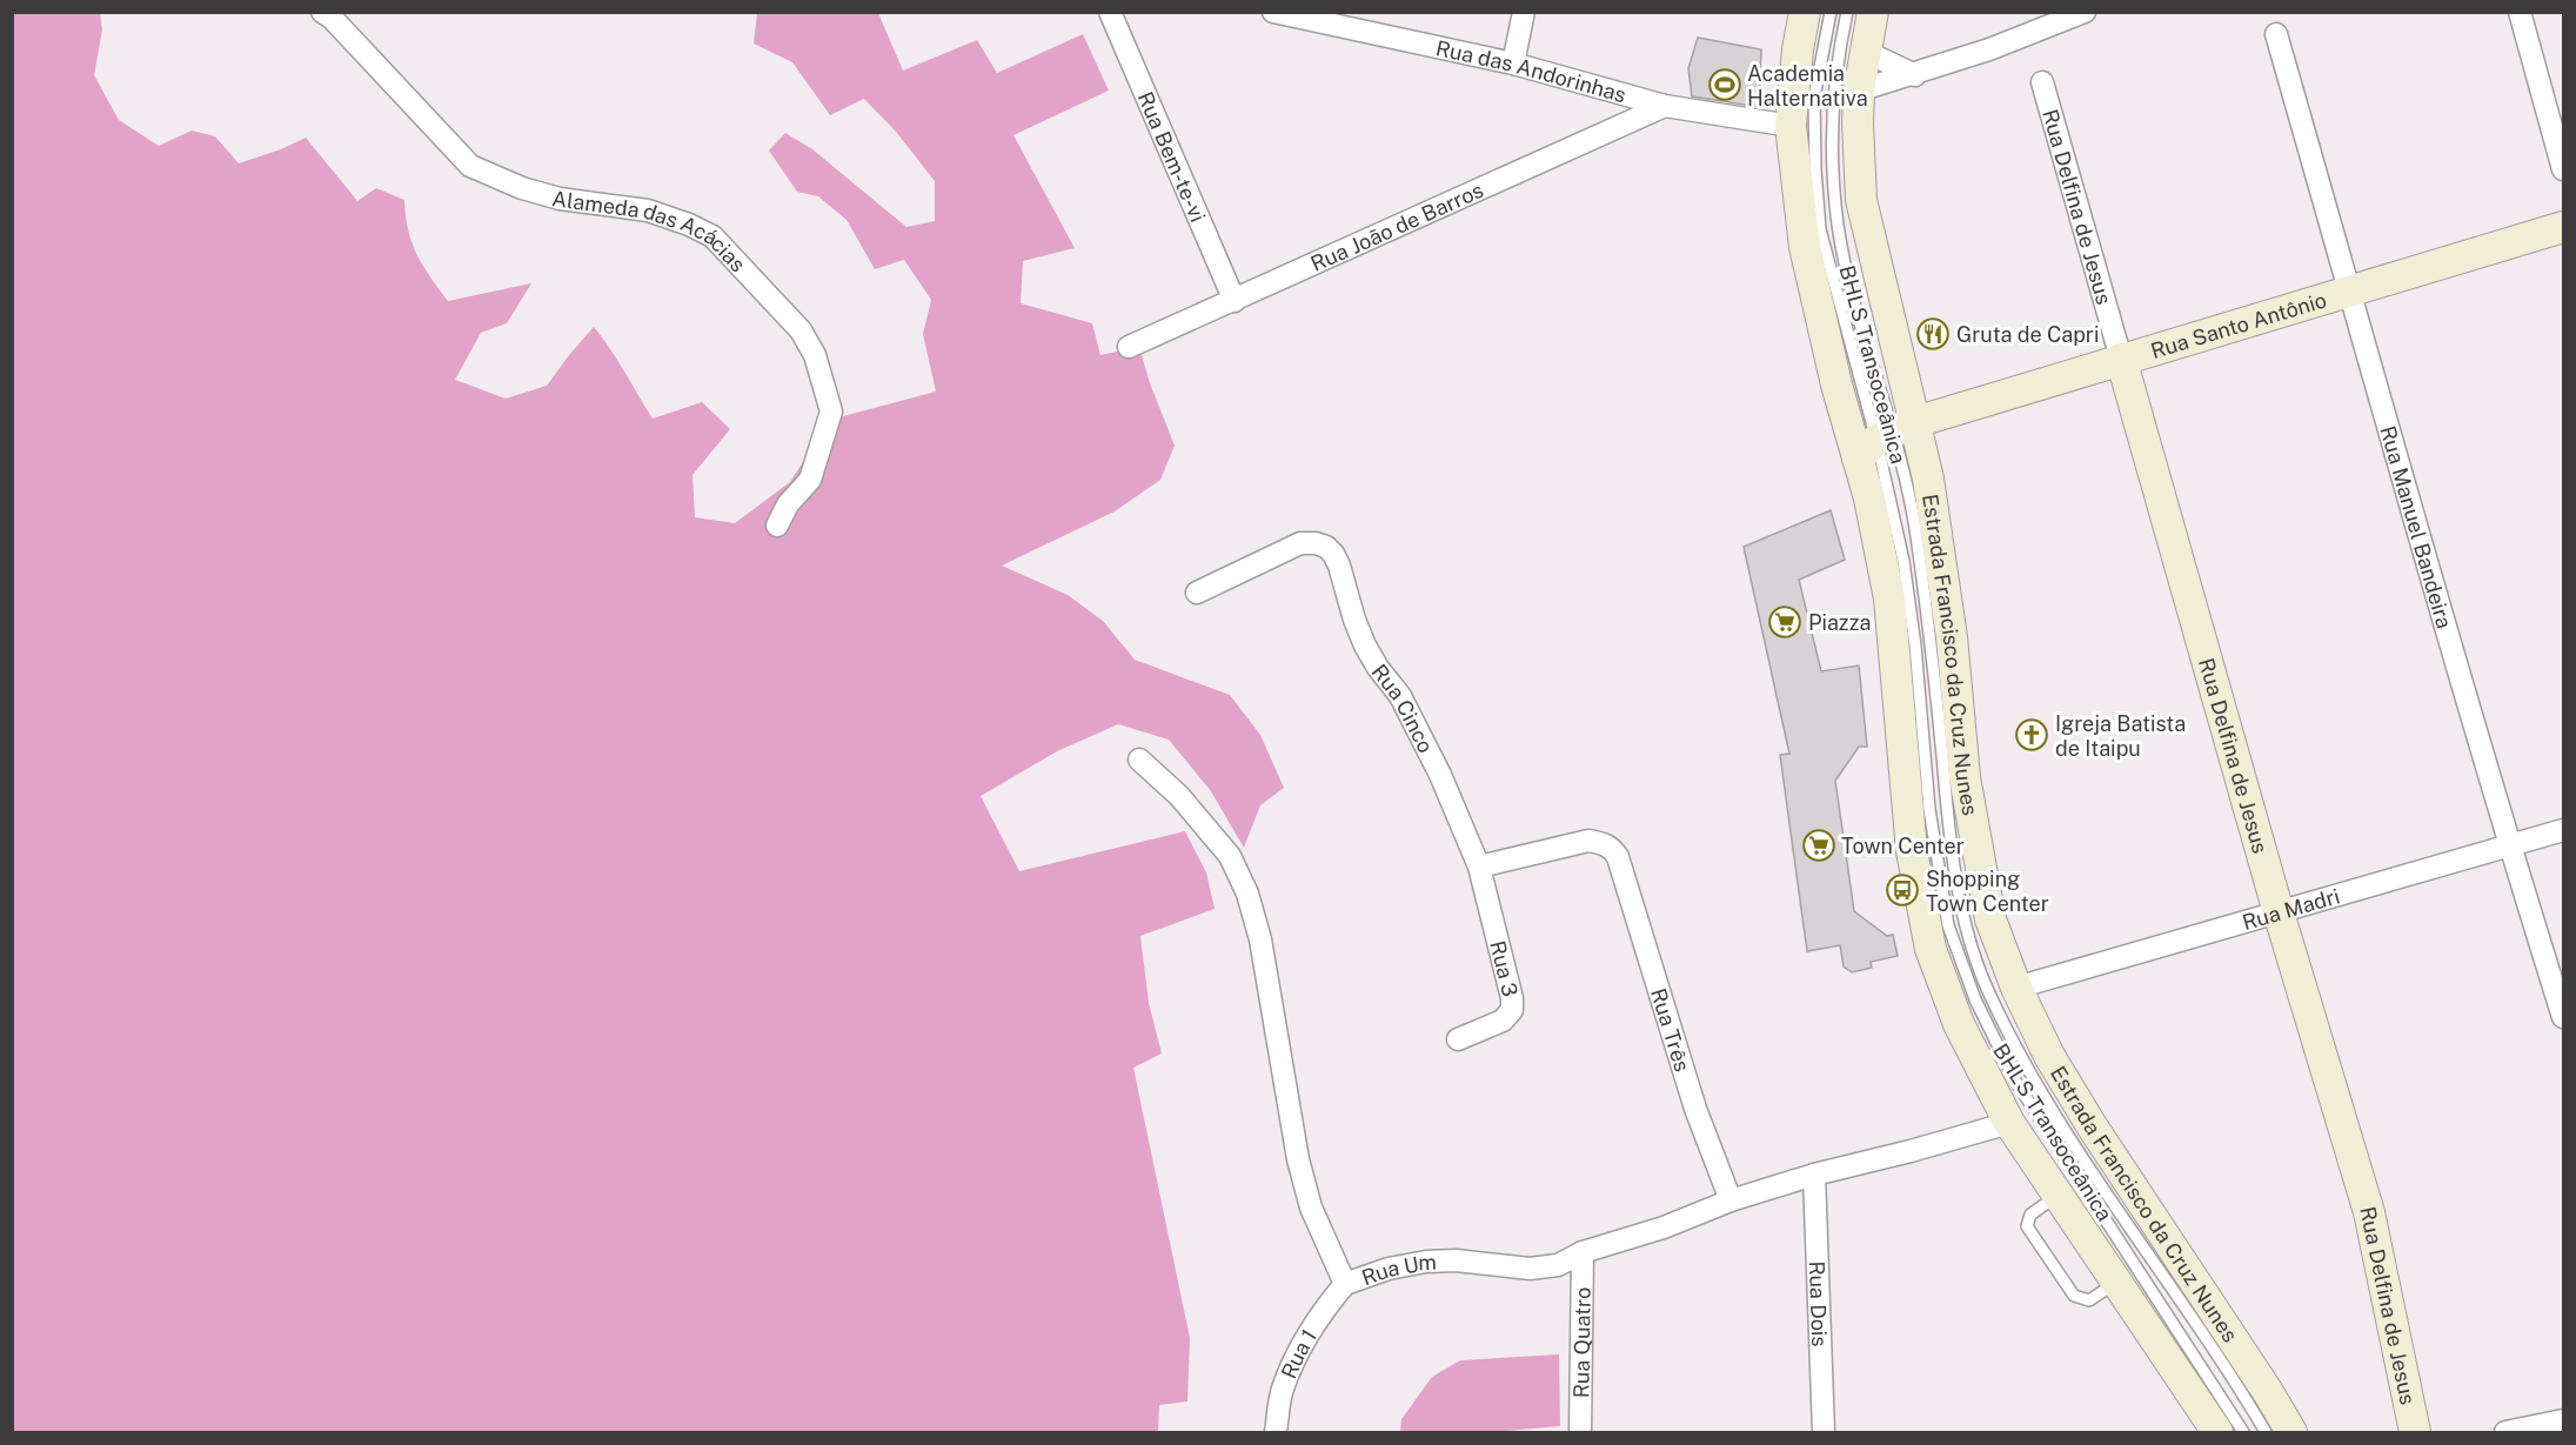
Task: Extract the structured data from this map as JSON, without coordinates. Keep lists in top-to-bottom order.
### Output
{
  "streets": {
    "main road": ["Rua Delfina de Jesus", "Rua Santo Antônio", "Estrada Francisco da Cruz Nunes"],
    "street": [
      "Rua das Andorinhas",
      "Rua Bem-te-vi",
      "Rua João de Barros",
      "Alameda das Acácias",
      "Rua Manuel Bandeira",
      "Rua Cinco",
      "Rua Madri",
      "Rua 3",
      "Rua Três",
      "Rua Um",
      "Rua Dois",
      "Rua Quatro",
      "Rua 1"
    ],
    "lane": ["BHLS Transoceânica"]
  },
  "crossings": [
    ["Rua das Andorinhas", "Rua João de Barros"],
    ["Rua das Andorinhas", "Estrada Francisco da Cruz Nunes"],
    ["Rua Bem-te-vi", "Rua João de Barros"],
    ["Rua Delfina de Jesus", "Rua Santo Antônio"],
    ["Rua Delfina de Jesus", "Rua Madri"],
    ["Rua Santo Antônio", "BHLS Transoceânica"],
    ["Rua Santo Antônio", "Rua Manuel Bandeira"],
    ["Rua Santo Antônio", "Estrada Francisco da Cruz Nunes"],
    ["BHLS Transoceânica", "Estrada Francisco da Cruz Nunes"],
    ["Rua Manuel Bandeira", "Rua Madri"],
    ["Estrada Francisco da Cruz Nunes", "Rua Madri"],
    ["Estrada Francisco da Cruz Nunes", "Rua Um"],
    ["Rua Cinco", "Rua 3"],
    ["Rua Cinco", "Rua Três"],
    ["Rua 3", "Rua Três"],
    ["Rua Três", "Rua Um"],
    ["Rua Um", "Rua Dois"],
    ["Rua Um", "Rua Quatro"],
    ["Rua Um", "Rua 1"]
  ],
  "places": {
    "sports": ["Academia Halternativa"],
    "restaurant": ["Gruta de Capri"],
    "supermarket": ["Piazza", "Town Center"],
    "church": ["Igreja Batista de Itaipu"],
    "bus stop": ["Shopping Town Center"]
  }
}
